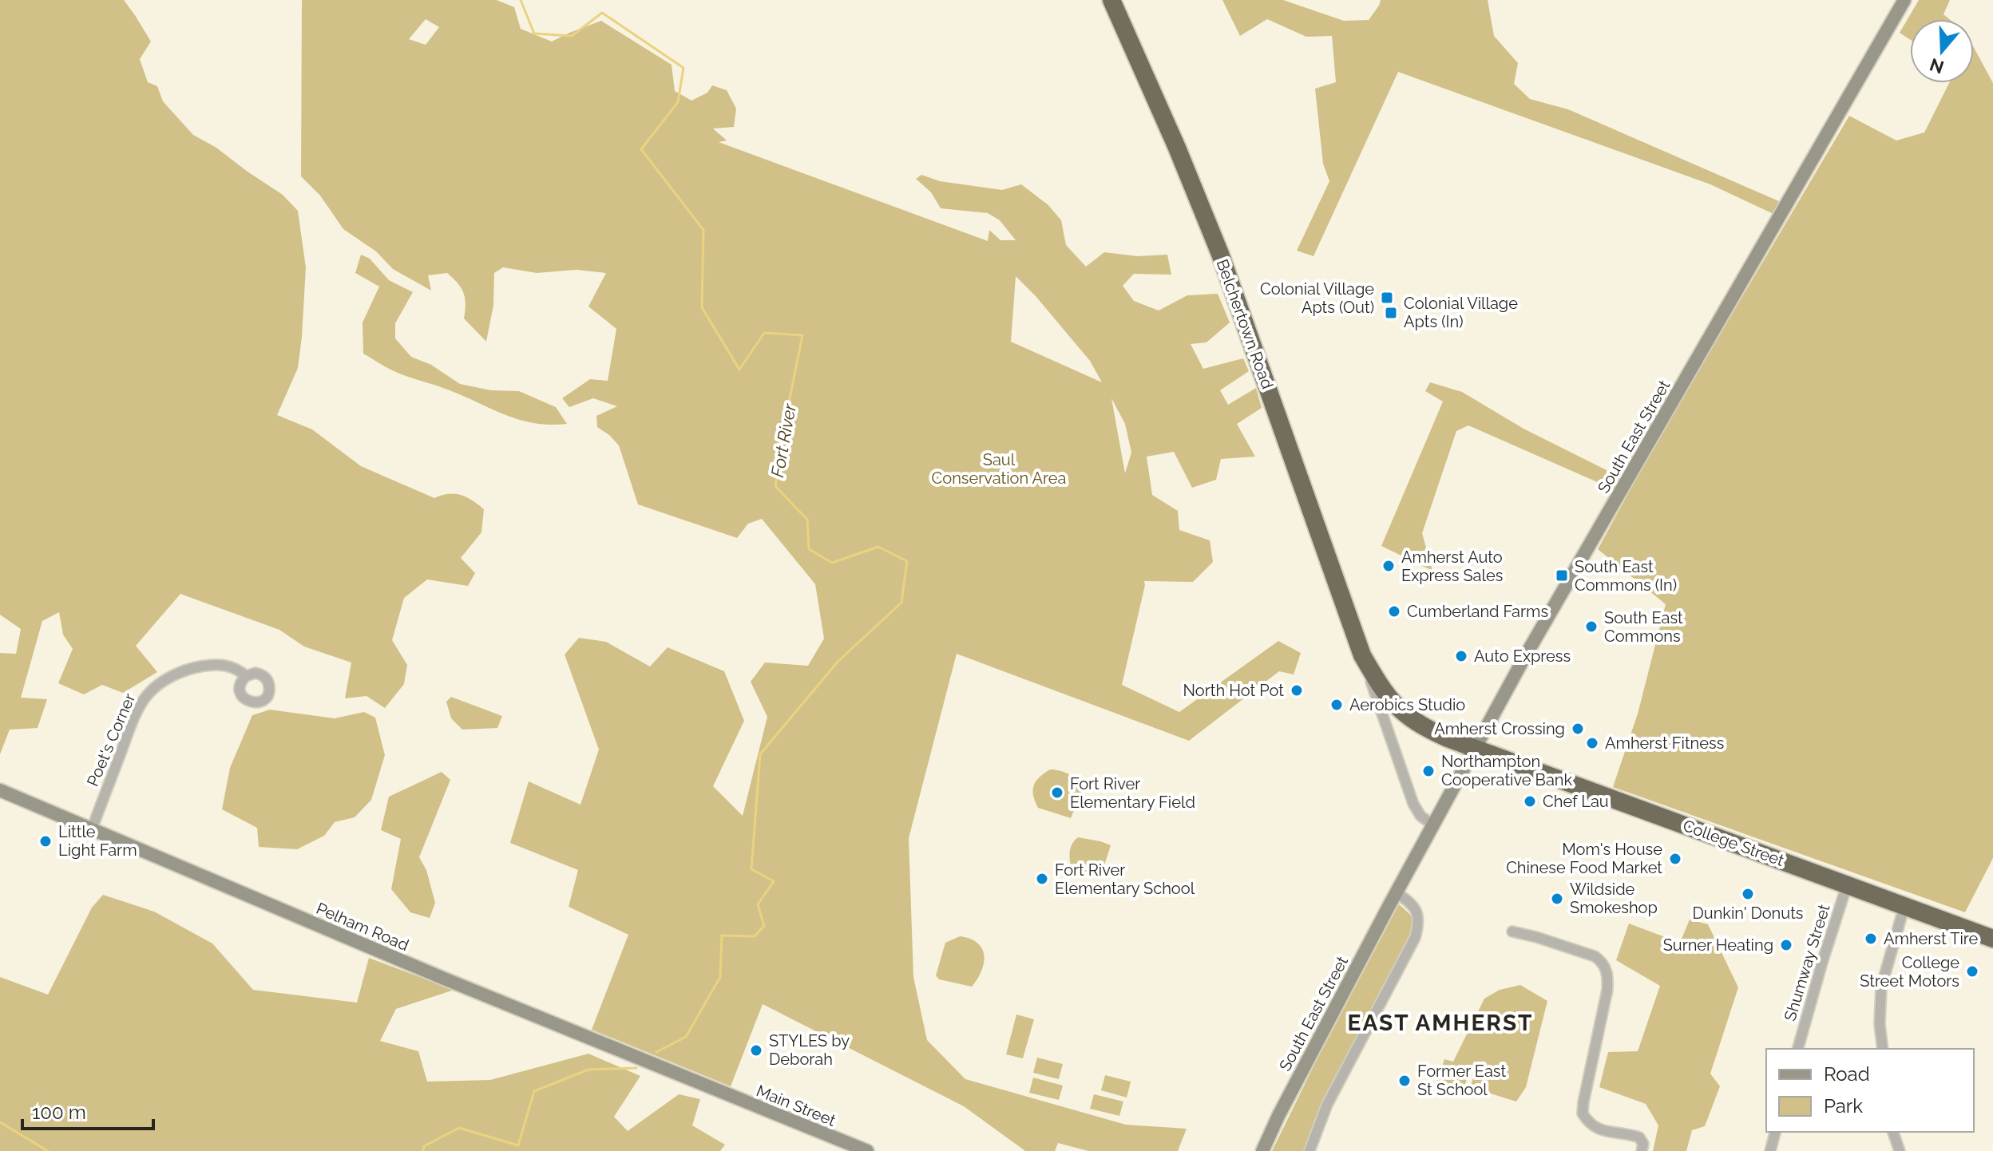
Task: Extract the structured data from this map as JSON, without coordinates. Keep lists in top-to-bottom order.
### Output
{
  "streets": {
    "highway": ["Belchertown Road", "College Street"],
    "main road": ["South East Street", "Pelham Road", "Main Street"],
    "street": ["Poet's Corner", "Shumway Street"]
  },
  "crossings": [
    ["Belchertown Road", "South East Street"],
    ["Belchertown Road", "College Street"],
    ["South East Street", "College Street"],
    ["Poet's Corner", "Pelham Road"],
    ["College Street", "Shumway Street"],
    ["Pelham Road", "Main Street"]
  ],
  "districts": ["EAST AMHERST"],
  "water": ["Fort River"],
  "parks": ["Saul Conservation Area"],
  "places": {
    "transit": ["Colonial Village Apts (Out)", "Colonial Village Apts (In)", "South East Commons (In)"],
    "other": [
      "Amherst Auto Express Sales",
      "Cumberland Farms",
      "South East Commons",
      "Auto Express",
      "North Hot Pot",
      "Aerobics Studio",
      "Amherst Crossing",
      "Amherst Fitness",
      "Northampton Cooperative Bank",
      "Fort River Elementary Field",
      "Chef Lau",
      "Little Light Farm",
      "Mom's House Chinese Food Market",
      "Fort River Elementary School",
      "Dunkin' Donuts",
      "Wildside Smokeshop",
      "Amherst Tire",
      "Surner Heating",
      "College Street Motors",
      "STYLES by Deborah",
      "Former East St School"
    ]
  },
  "legend": ["Road", "Park"],
  "scale_bar": "100 m",
  "north": "bottom"
}
